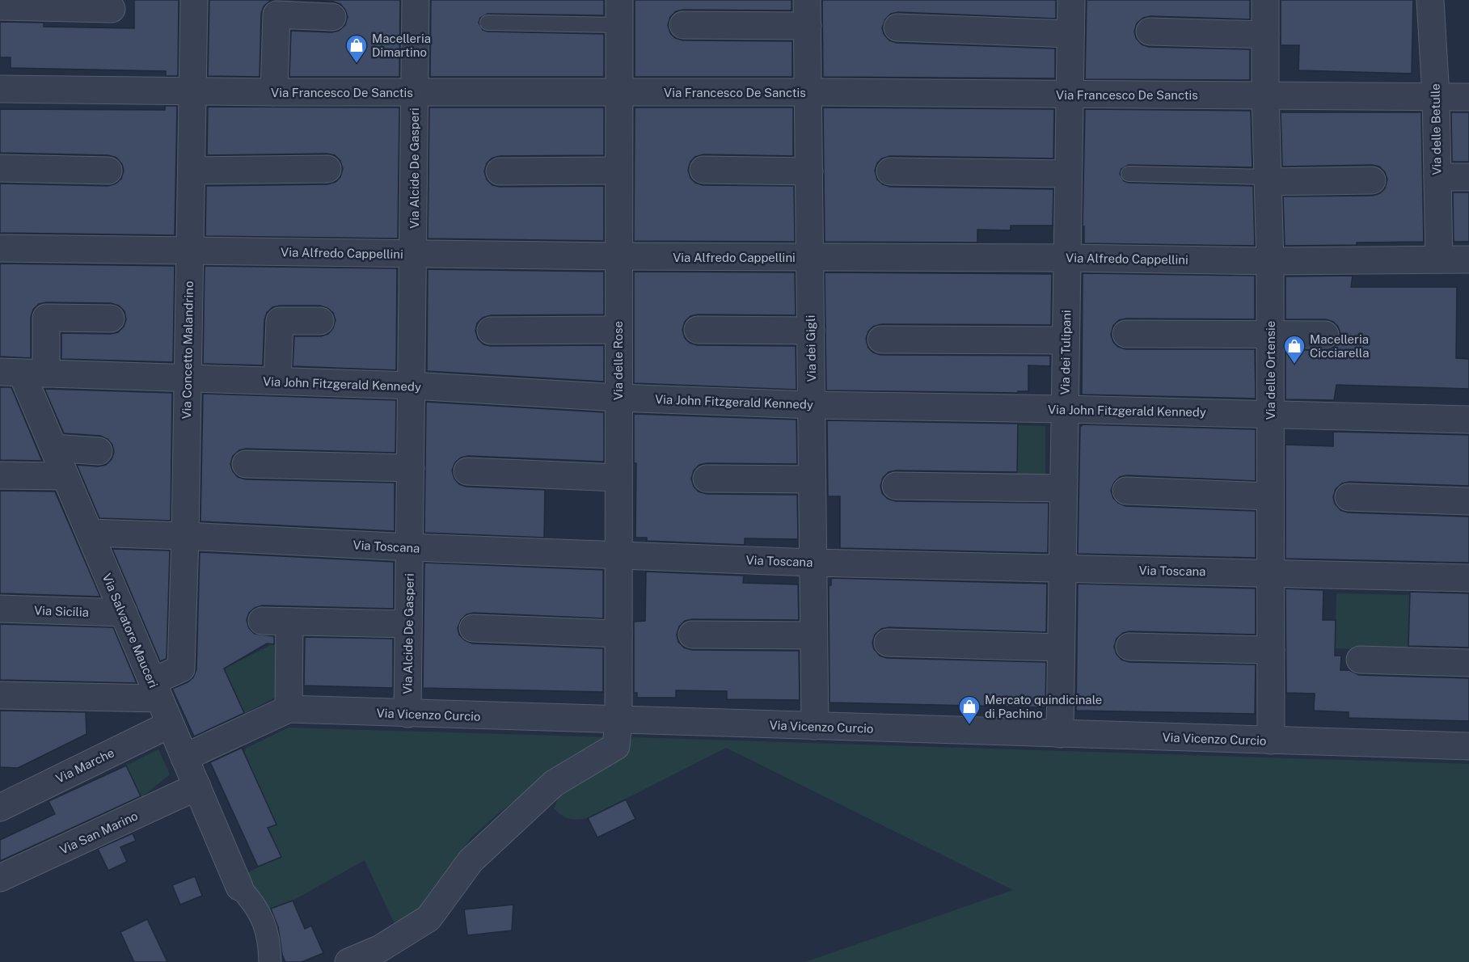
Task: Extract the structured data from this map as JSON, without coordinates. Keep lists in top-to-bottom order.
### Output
{
  "streets": {
    "street": [
      "Via Francesco De Sanctis",
      "Via delle Betulle",
      "Via Alcide De Gasperi",
      "Via Alfredo Cappellini",
      "Via dei Gigli",
      "Via Concetto Malandrino",
      "Via dei Tulipani",
      "Via delle Rose",
      "Via delle Ortensie",
      "Via John Fitzgerald Kennedy",
      "Via Toscana",
      "Via Sicilia",
      "Via Salvatore Mauceri",
      "Via Vicenzo Curcio",
      "Via Marche",
      "Via San Marino"
    ]
  },
  "crossings": [
    ["Via Francesco De Sanctis", "Via delle Betulle"],
    ["Via Francesco De Sanctis", "Via Alcide De Gasperi"],
    ["Via Francesco De Sanctis", "Via dei Gigli"],
    ["Via Francesco De Sanctis", "Via Concetto Malandrino"],
    ["Via Francesco De Sanctis", "Via dei Tulipani"],
    ["Via Francesco De Sanctis", "Via delle Rose"],
    ["Via Francesco De Sanctis", "Via delle Ortensie"],
    ["Via delle Betulle", "Via Alfredo Cappellini"],
    ["Via Alcide De Gasperi", "Via Alfredo Cappellini"],
    ["Via Alcide De Gasperi", "Via John Fitzgerald Kennedy"],
    ["Via Alcide De Gasperi", "Via Toscana"],
    ["Via Alcide De Gasperi", "Via Vicenzo Curcio"],
    ["Via Alfredo Cappellini", "Via dei Gigli"],
    ["Via Alfredo Cappellini", "Via Concetto Malandrino"],
    ["Via Alfredo Cappellini", "Via dei Tulipani"],
    ["Via Alfredo Cappellini", "Via delle Rose"],
    ["Via Alfredo Cappellini", "Via delle Ortensie"],
    ["Via dei Gigli", "Via John Fitzgerald Kennedy"],
    ["Via dei Gigli", "Via Toscana"],
    ["Via dei Gigli", "Via Vicenzo Curcio"],
    ["Via Concetto Malandrino", "Via John Fitzgerald Kennedy"],
    ["Via Concetto Malandrino", "Via Toscana"],
    ["Via Concetto Malandrino", "Via Salvatore Mauceri"],
    ["Via dei Tulipani", "Via John Fitzgerald Kennedy"],
    ["Via dei Tulipani", "Via Toscana"],
    ["Via dei Tulipani", "Via Vicenzo Curcio"],
    ["Via delle Rose", "Via John Fitzgerald Kennedy"],
    ["Via delle Rose", "Via Toscana"],
    ["Via delle Rose", "Via Vicenzo Curcio"],
    ["Via delle Ortensie", "Via John Fitzgerald Kennedy"],
    ["Via delle Ortensie", "Via Toscana"],
    ["Via delle Ortensie", "Via Vicenzo Curcio"],
    ["Via John Fitzgerald Kennedy", "Via Salvatore Mauceri"],
    ["Via Toscana", "Via Salvatore Mauceri"],
    ["Via Sicilia", "Via Salvatore Mauceri"],
    ["Via Salvatore Mauceri", "Via Vicenzo Curcio"],
    ["Via Salvatore Mauceri", "Via Marche"],
    ["Via Salvatore Mauceri", "Via San Marino"]
  ],
  "places": {
    "shop": ["Macelleria Dimartino", "Macelleria Cicciarella", "Mercato quindicinale di Pachino"]
  }
}
